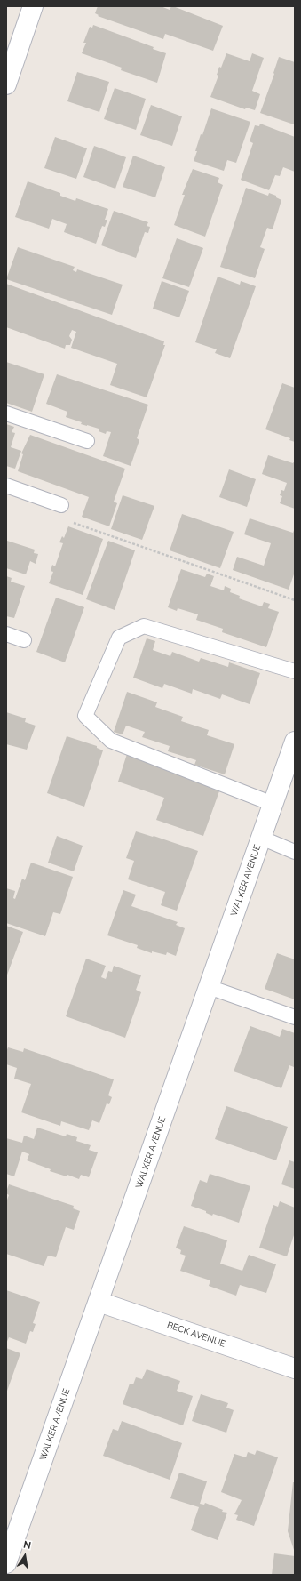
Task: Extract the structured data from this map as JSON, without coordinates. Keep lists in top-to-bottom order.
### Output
{
  "streets": {
    "street": ["WALKER AVENUE", "BECK AVENUE"]
  },
  "crossings": [
    ["WALKER AVENUE", "BECK AVENUE"]
  ],
  "north": "top"
}
